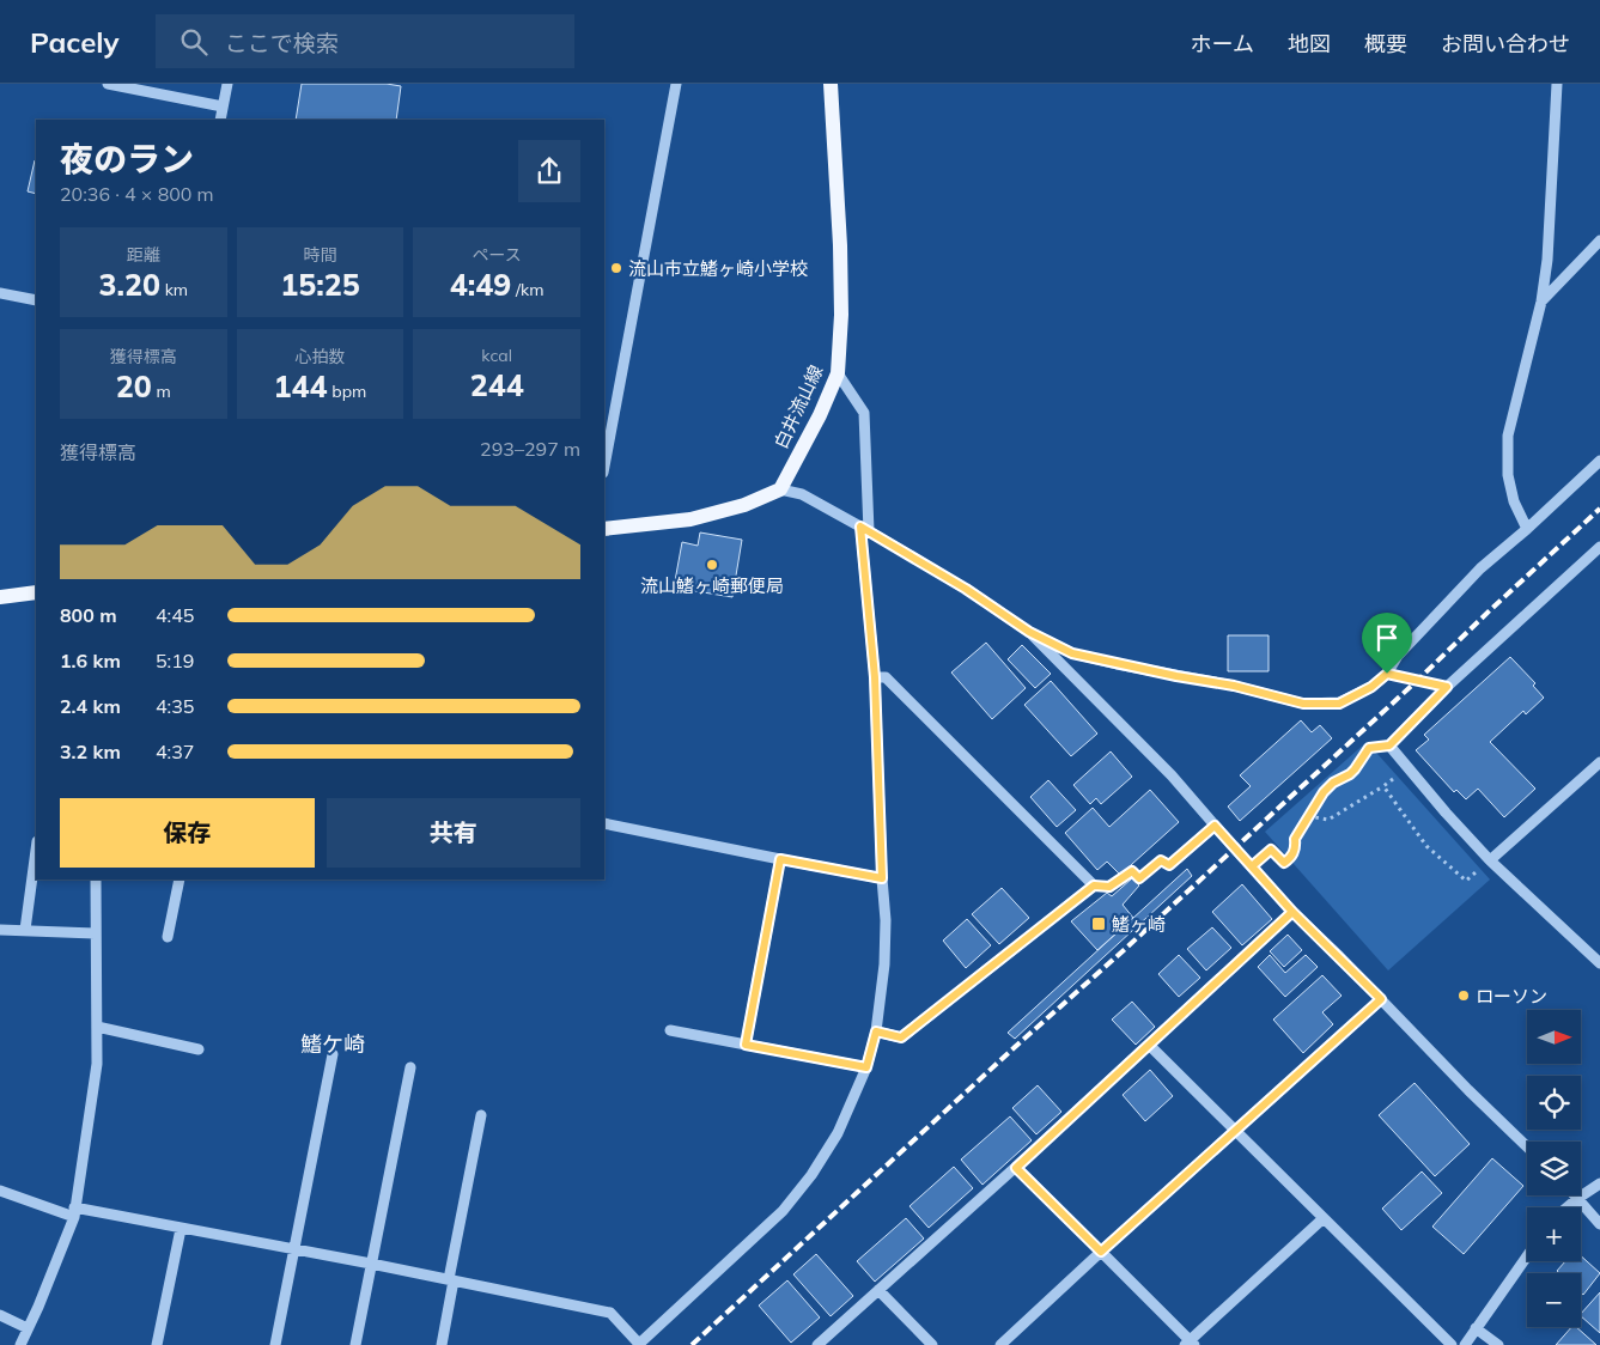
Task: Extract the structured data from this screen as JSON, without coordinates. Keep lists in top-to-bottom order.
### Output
{
  "streets": {
    "main road": ["白井流山線"]
  },
  "districts": ["鰭ケ崎"],
  "places": {
    "other": ["流山市立鰭ヶ崎小学校", "流山鰭ヶ崎郵便局", "ローソン"],
    "transit": ["鰭ヶ崎"]
  },
  "north": "right",
  "page": {
    "header": "Pacely",
    "search": "ここで検索",
    "nav": [
      "ホーム",
      "地図",
      "概要",
      "お問い合わせ"
    ],
    "heading": ["夜のラン", "20:36 · 4 × 800 m"],
    "stats": [
      ["距離", "3.20 km"],
      ["時間", "15:25"],
      ["ペース", "4:49 /km"],
      ["獲得標高", "20 m"],
      ["心拍数", "144 bpm"],
      ["kcal", "244"]
    ],
    "chart": ["獲得標高", "293–297 m"],
    "list": [
      {
        "name": "800 m",
        "note": "4:45"
      },
      {
        "name": "1.6 km",
        "note": "5:19"
      },
      {
        "name": "2.4 km",
        "note": "4:35"
      },
      {
        "name": "3.2 km",
        "note": "4:37"
      }
    ],
    "buttons": ["保存", "共有"],
    "map_buttons": ["+", "−"]
  }
}
